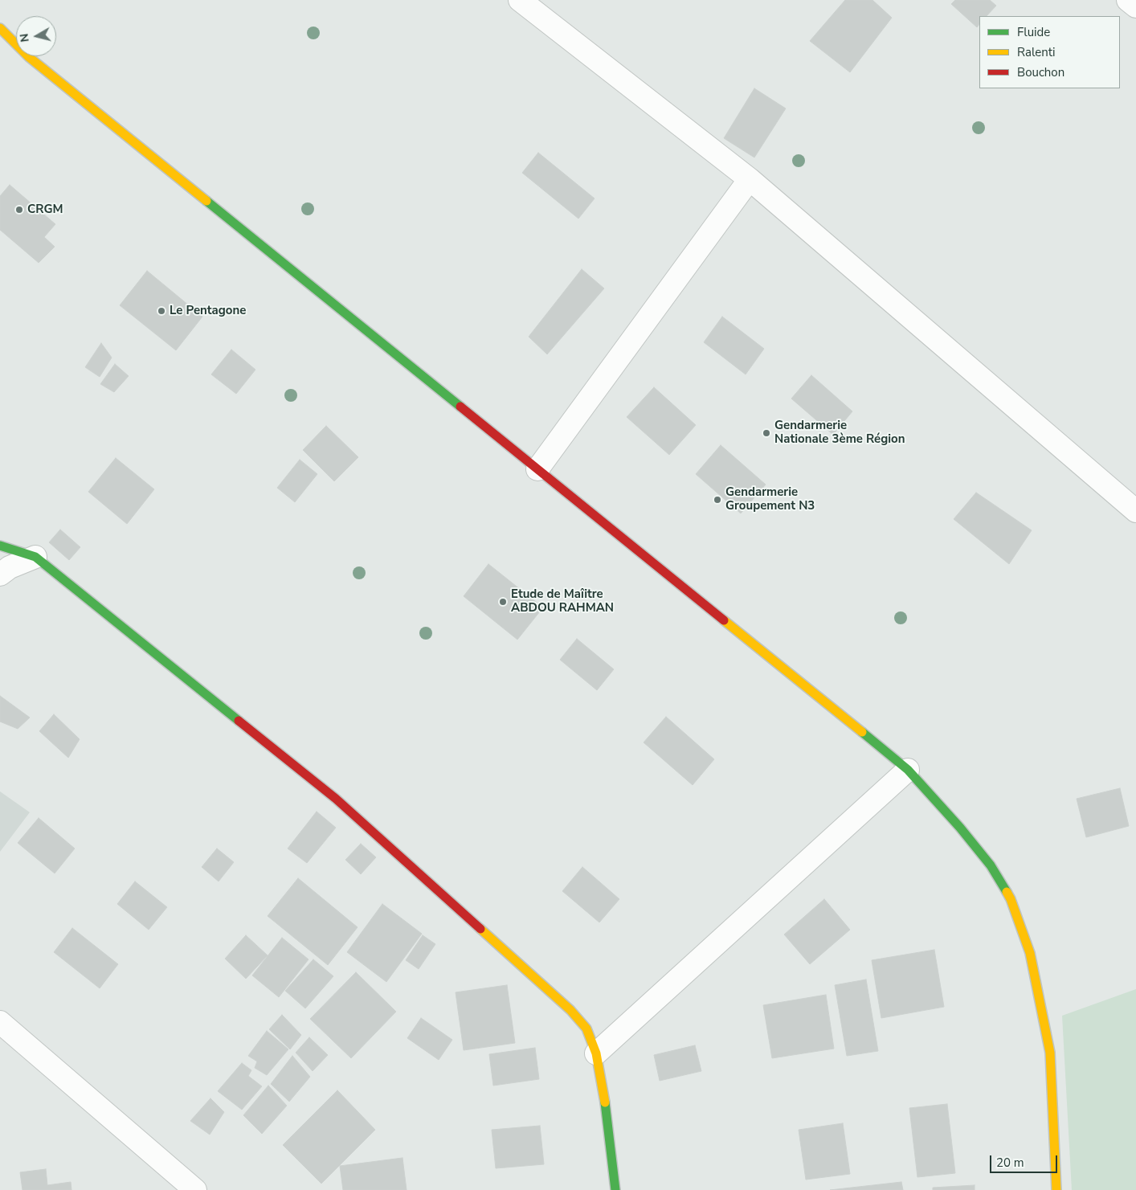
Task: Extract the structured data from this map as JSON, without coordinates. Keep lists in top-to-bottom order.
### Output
{
  "places": [
    "CRGM",
    "Le Pentagone",
    "Gendarmerie Nationale 3ème Région",
    "Gendarmerie Groupement N3",
    "Etude de Maîitre ABDOU RAHMAN"
  ],
  "legend": ["Fluide", "Ralenti", "Bouchon"],
  "scale_bar": "20 m",
  "north": "left"
}
